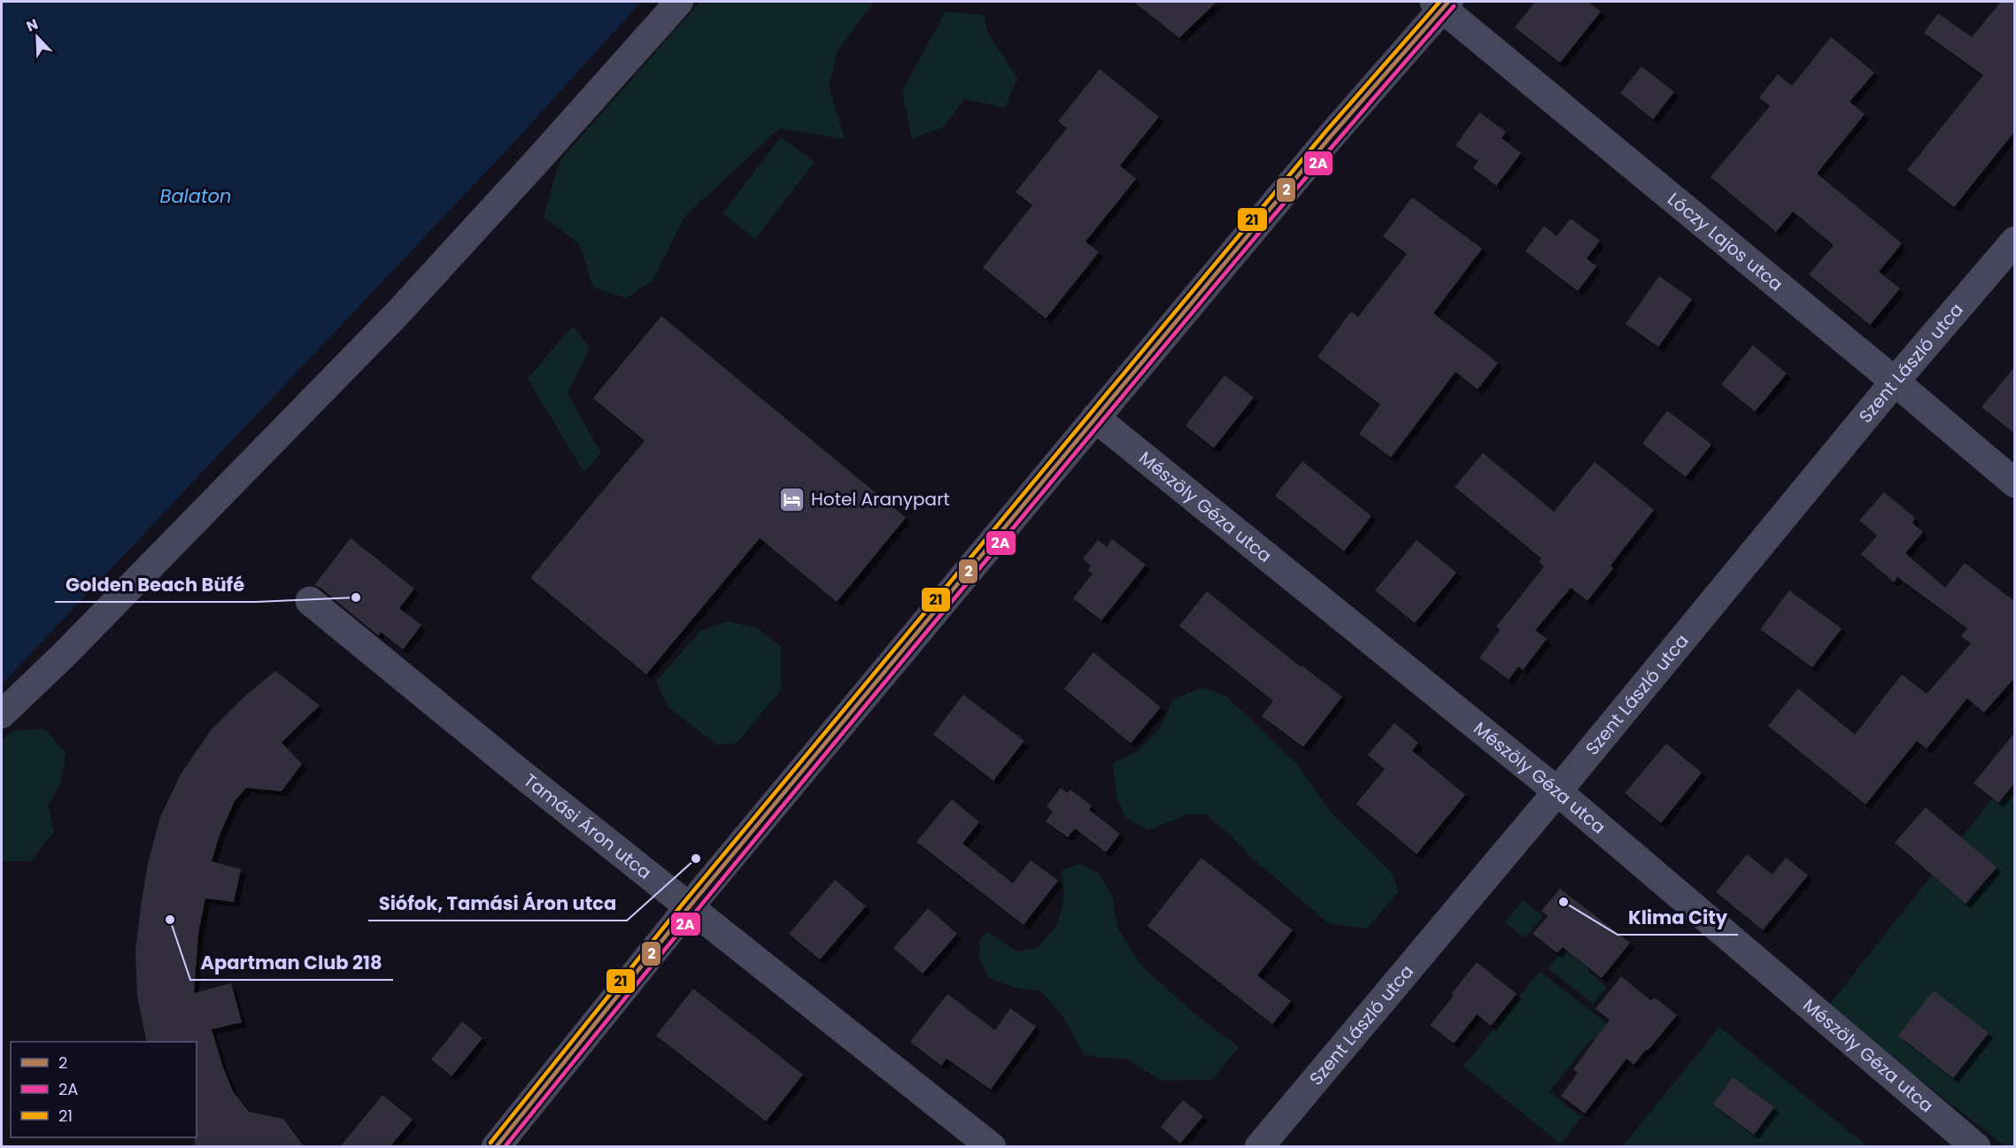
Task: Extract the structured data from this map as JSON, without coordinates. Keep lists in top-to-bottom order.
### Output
{
  "streets": {
    "street": [
      "Lóczy Lajos utca",
      "Szent László utca",
      "Mészöly Géza utca",
      "Tamási Áron utca"
    ]
  },
  "crossings": [
    ["Lóczy Lajos utca", "Szent László utca"],
    ["Szent László utca", "Mészöly Géza utca"]
  ],
  "water": ["Balaton"],
  "places": {
    "hotel": ["Hotel Aranypart"],
    "other": [
      "Golden Beach Büfé",
      "Siófok, Tamási Áron utca",
      "Klima City",
      "Apartman Club 218"
    ]
  },
  "lines": ["transit line 2", "transit line 21", "transit line 2A"],
  "legend": ["2", "2A", "21"],
  "north": "top left"
}
